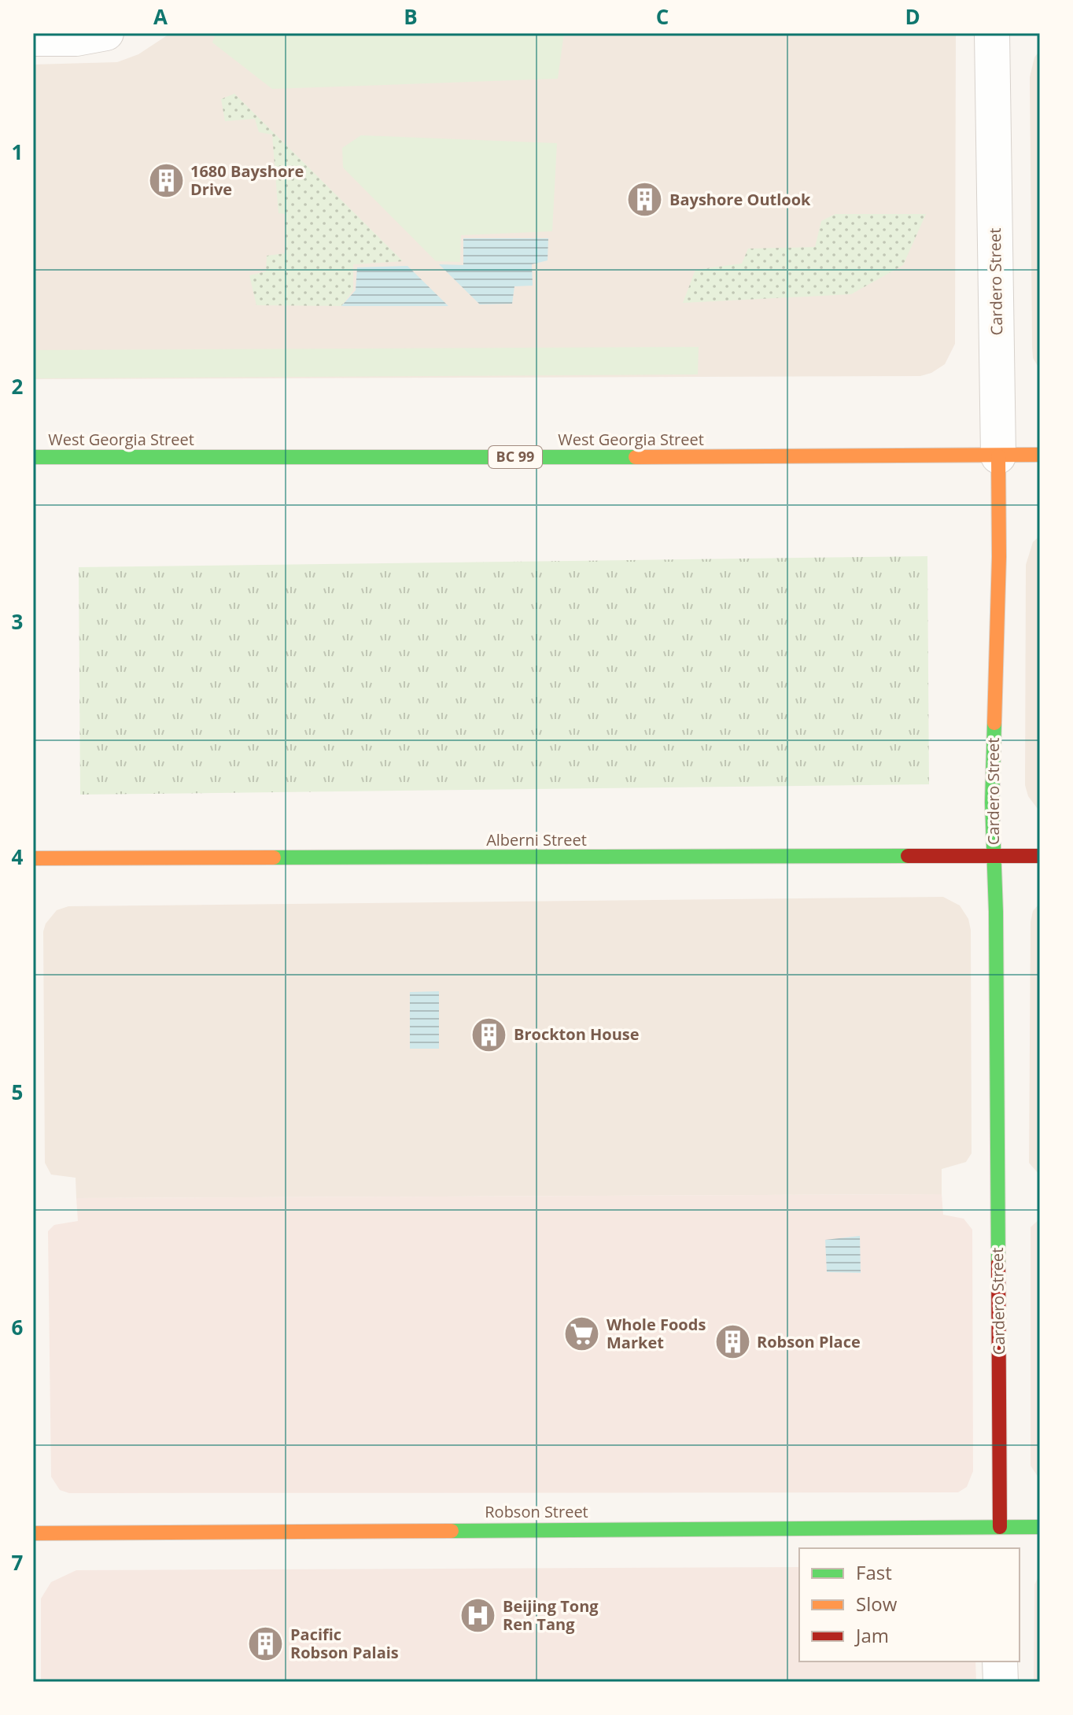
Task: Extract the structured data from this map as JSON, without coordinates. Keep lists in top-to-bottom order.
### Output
{
  "streets": {
    "main road": [
      "Cardero Street",
      "West Georgia Street",
      "BC 99",
      "Alberni Street",
      "Robson Street"
    ]
  },
  "crossings": [
    ["Cardero Street", "West Georgia Street"],
    ["Cardero Street", "Alberni Street"],
    ["Cardero Street", "Robson Street"]
  ],
  "places": {
    "building": [
      "1680 Bayshore Drive",
      "Bayshore Outlook",
      "Brockton House",
      "Robson Place",
      "Pacific Robson Palais"
    ],
    "supermarket": ["Whole Foods Market"],
    "hospital": ["Beijing Tong Ren Tang"]
  },
  "legend": ["Fast", "Slow", "Jam"],
  "grid": {
    "columns": [
      "A",
      "B",
      "C",
      "D"
    ],
    "rows": [
      "1",
      "2",
      "3",
      "4",
      "5",
      "6",
      "7"
    ]
  }
}
